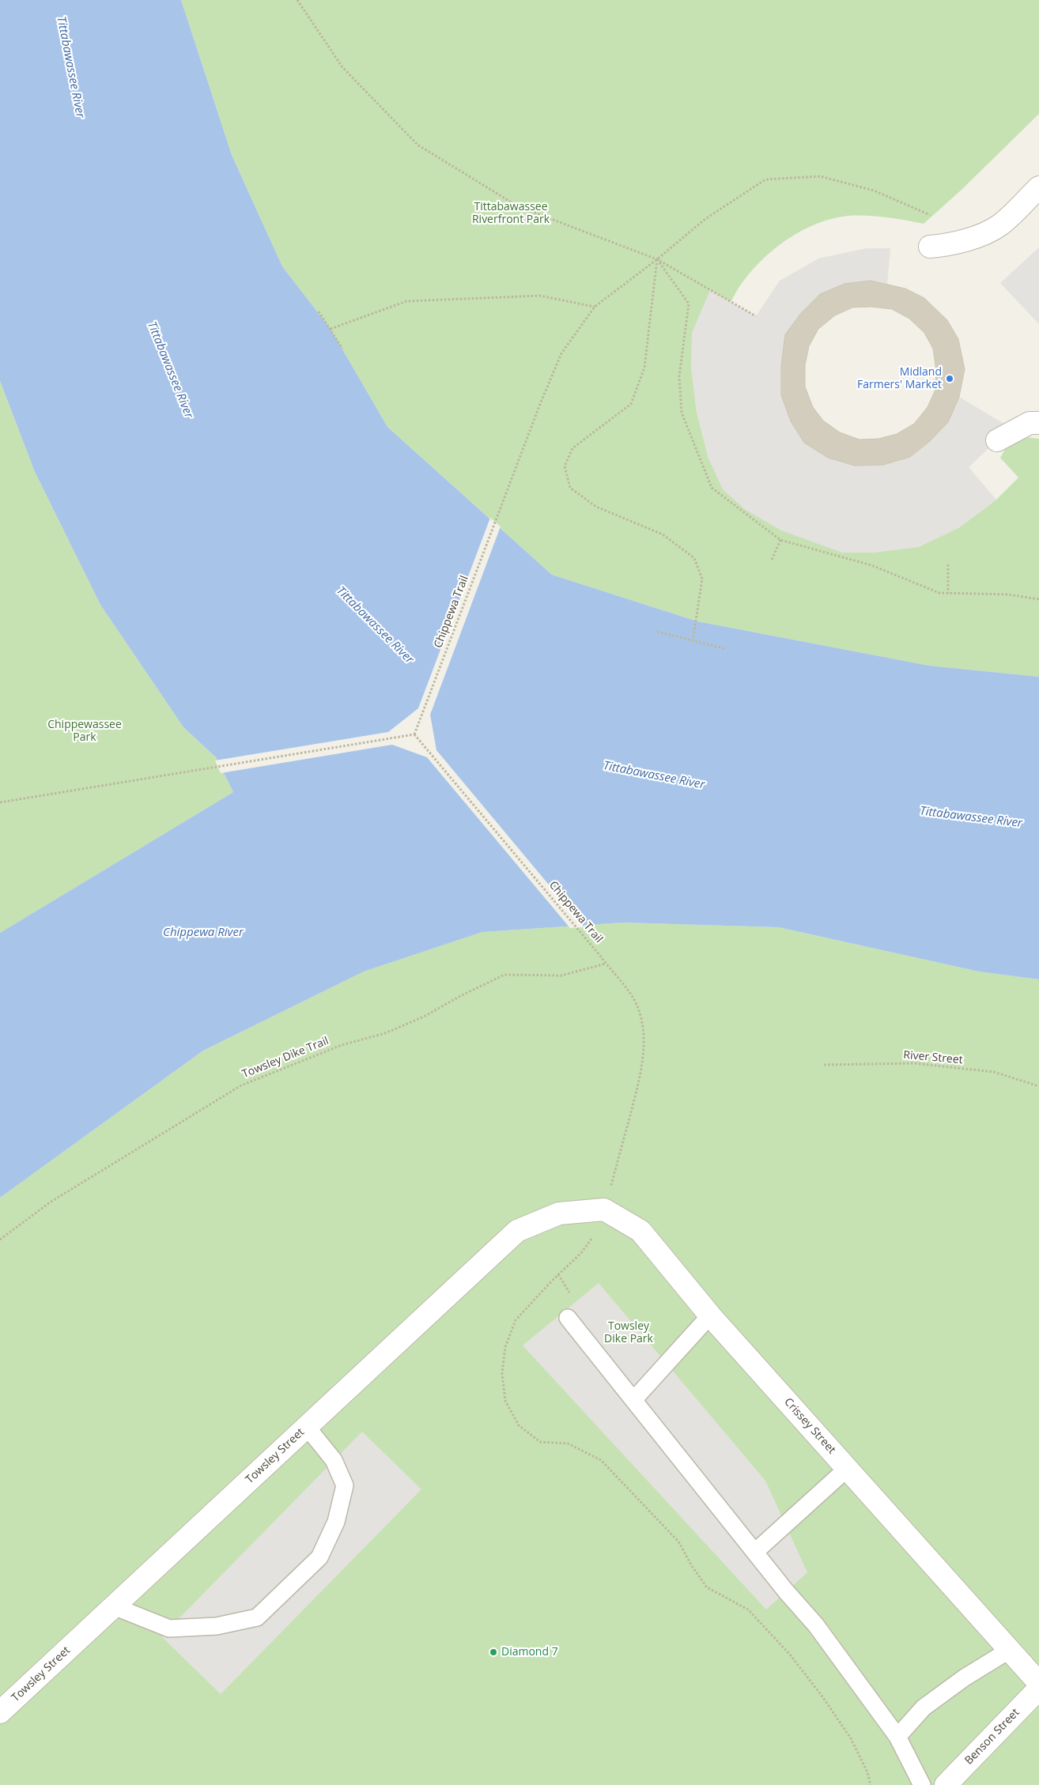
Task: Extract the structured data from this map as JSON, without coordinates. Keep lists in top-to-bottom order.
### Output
{
  "streets": {
    "street": ["Crissey Street", "Towsley Street", "Benson Street"],
    "path": ["Chippewa Trail", "Towsley Dike Trail", "River Street"]
  },
  "crossings": [
    ["Crissey Street", "Towsley Street"]
  ],
  "water": ["Tittabawassee River", "Chippewa River"],
  "parks": ["Tittabawassee Riverfront Park", "Chippewassee Park", "Towsley Dike Park"],
  "places": ["Midland Farmers' Market", "Diamond 7"]
}
